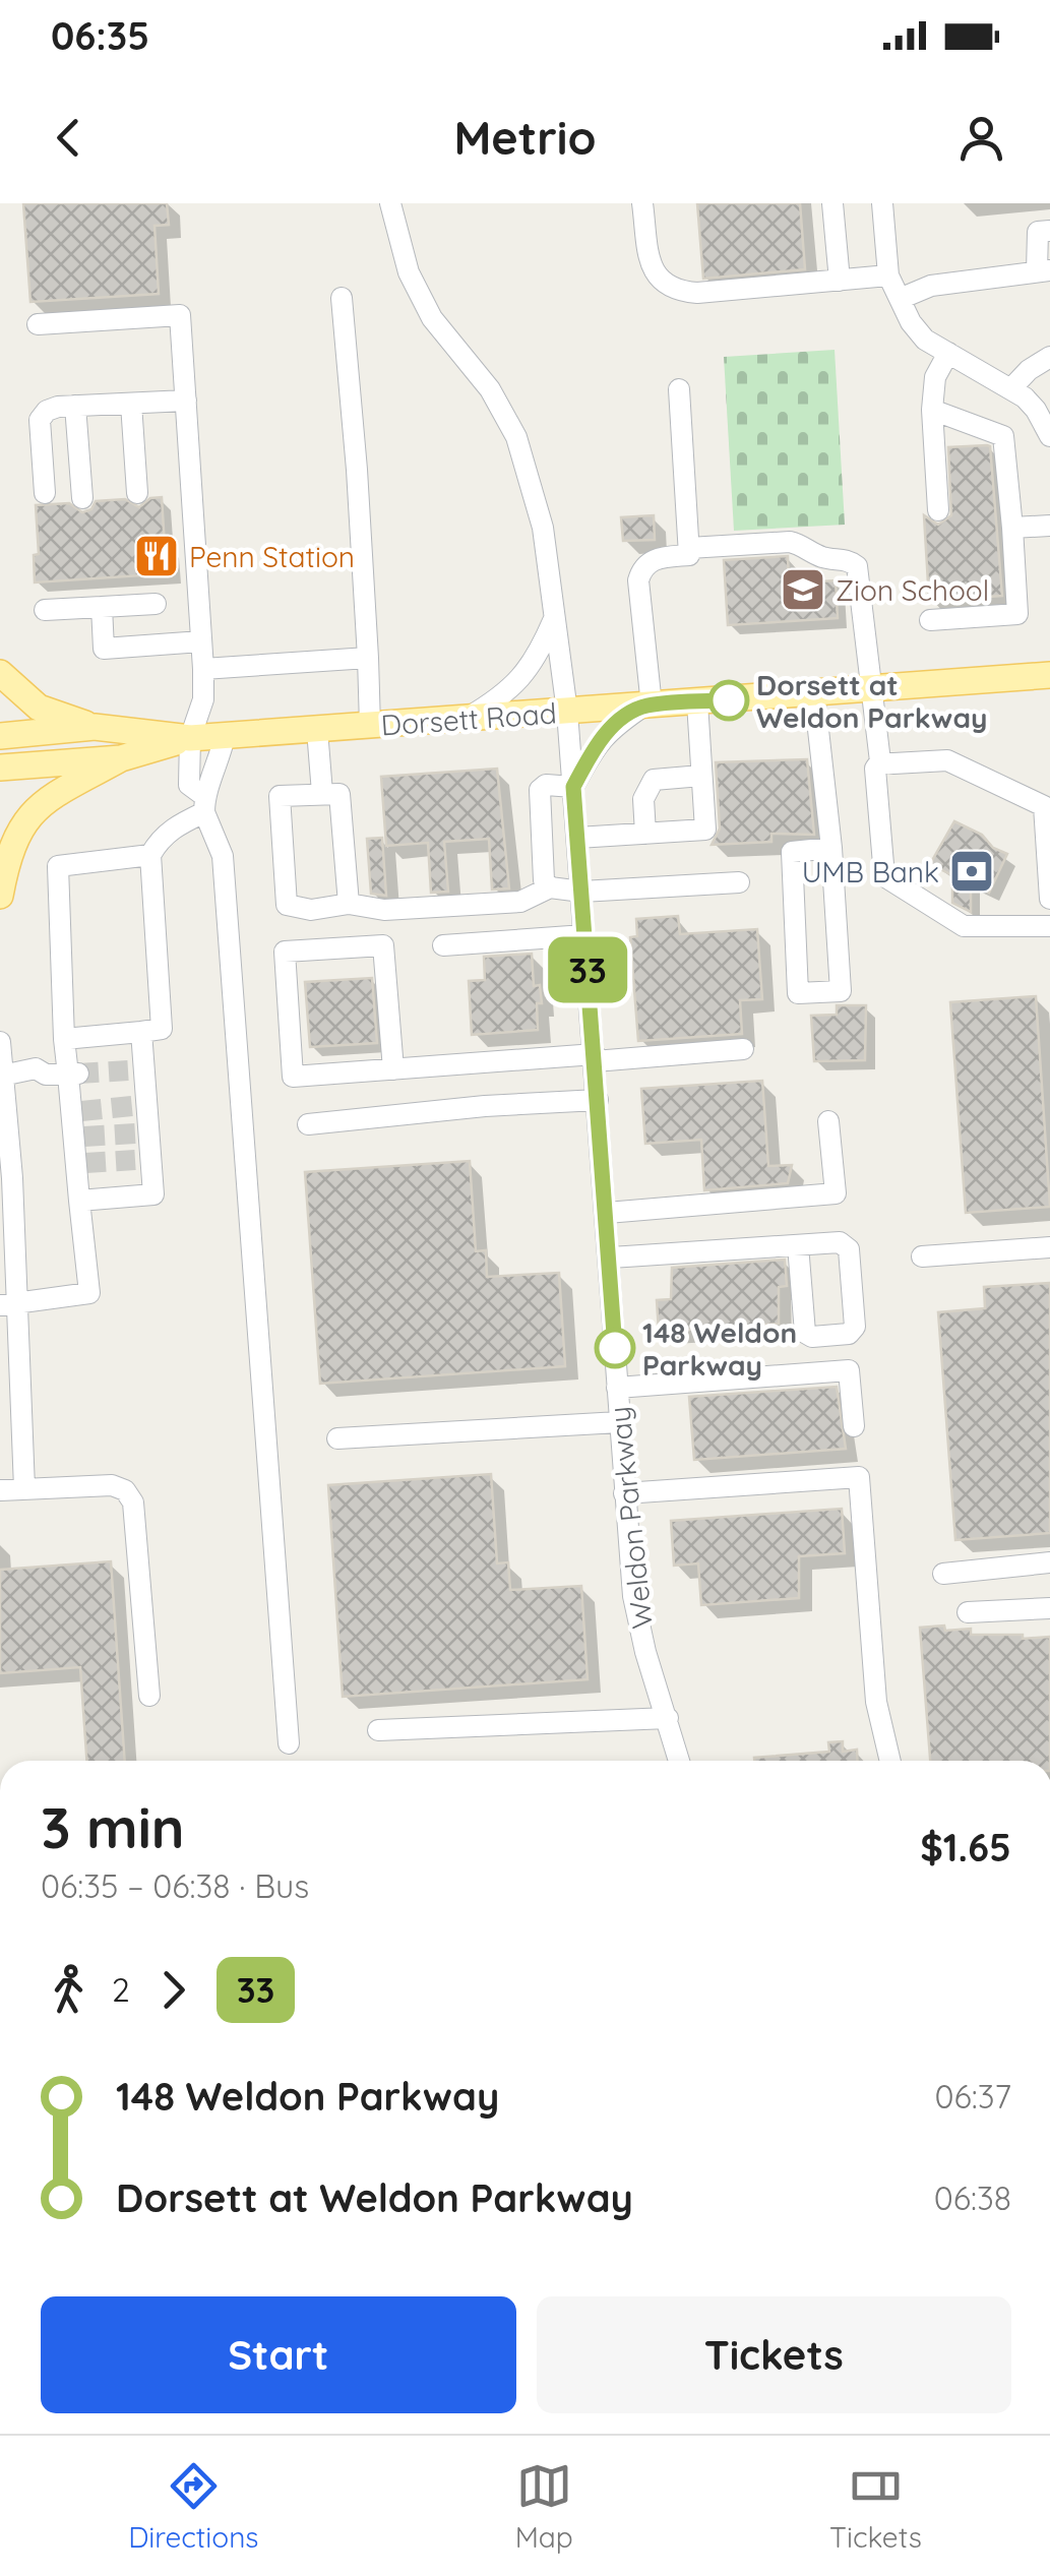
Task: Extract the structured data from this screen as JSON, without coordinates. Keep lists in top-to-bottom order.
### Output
{
  "streets": {
    "main road": ["Dorsett Road"],
    "street": ["Weldon Parkway"]
  },
  "crossings": [
    ["Dorsett Road", "Weldon Parkway"]
  ],
  "places": {
    "restaurant": ["Penn Station"],
    "school or university": ["Zion School"],
    "other": ["Dorsett at Weldon Parkway", "148 Weldon Parkway"],
    "bank": ["UMB Bank"]
  },
  "lines": ["bus line 33"],
  "page": {
    "status": "06:35",
    "header": "Metrio",
    "on_map": "33",
    "heading": ["3 min", "06:35 – 06:38 · Bus", "$1.65"],
    "legs": ["2", "33"],
    "list": [
      {
        "name": "148 Weldon Parkway",
        "value": "06:37"
      },
      {
        "name": "Dorsett at Weldon Parkway",
        "value": "06:38"
      }
    ],
    "buttons": ["Start", "Tickets"],
    "tabs": ["Directions", "Map", "Tickets"]
  }
}
